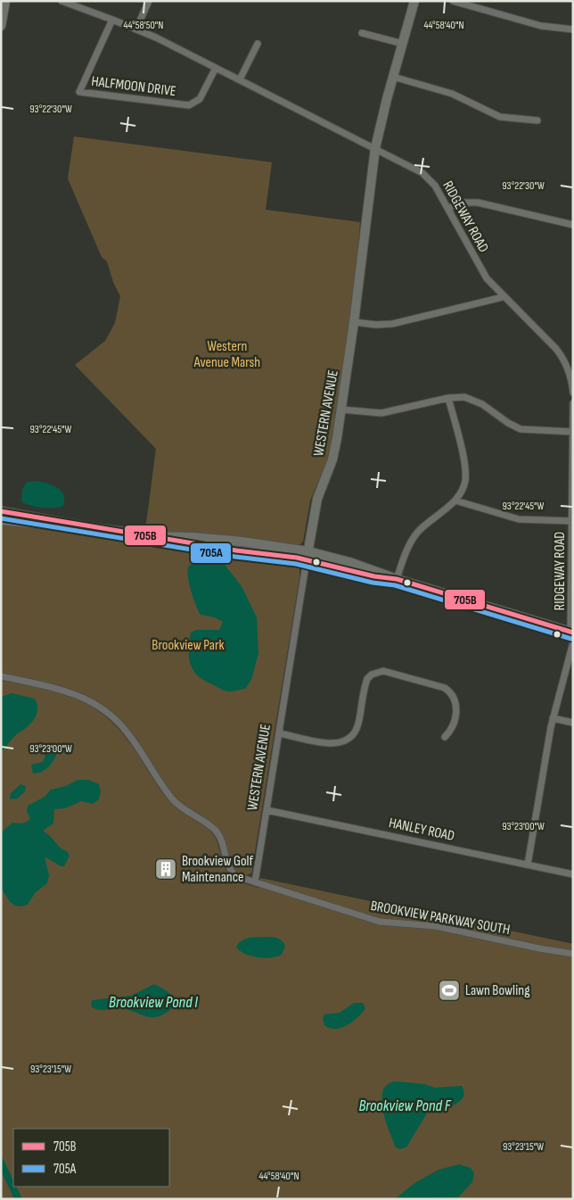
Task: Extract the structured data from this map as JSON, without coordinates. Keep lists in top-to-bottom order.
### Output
{
  "streets": {
    "street": [
      "HALFMOON DRIVE",
      "RIDGEWAY ROAD",
      "WESTERN AVENUE",
      "HANLEY ROAD",
      "BROOKVIEW PARKWAY SOUTH"
    ]
  },
  "crossings": [
    ["HALFMOON DRIVE", "RIDGEWAY ROAD"],
    ["RIDGEWAY ROAD", "WESTERN AVENUE"],
    ["WESTERN AVENUE", "HANLEY ROAD"],
    ["WESTERN AVENUE", "BROOKVIEW PARKWAY SOUTH"]
  ],
  "water": ["Brookview Pond I", "Brookview Pond F"],
  "parks": ["Western Avenue Marsh", "Brookview Park"],
  "places": {
    "building": ["Brookview Golf Maintenance"],
    "sports": ["Lawn Bowling"]
  },
  "lines": ["transit line 705B", "transit line 705A"],
  "legend": ["705B", "705A"],
  "coordinates": [
    "44°58'50\"N",
    "44°58'40\"N",
    "93°22'30\"W",
    "93°22'45\"W",
    "93°23'00\"W",
    "93°23'15\"W"
  ]
}
